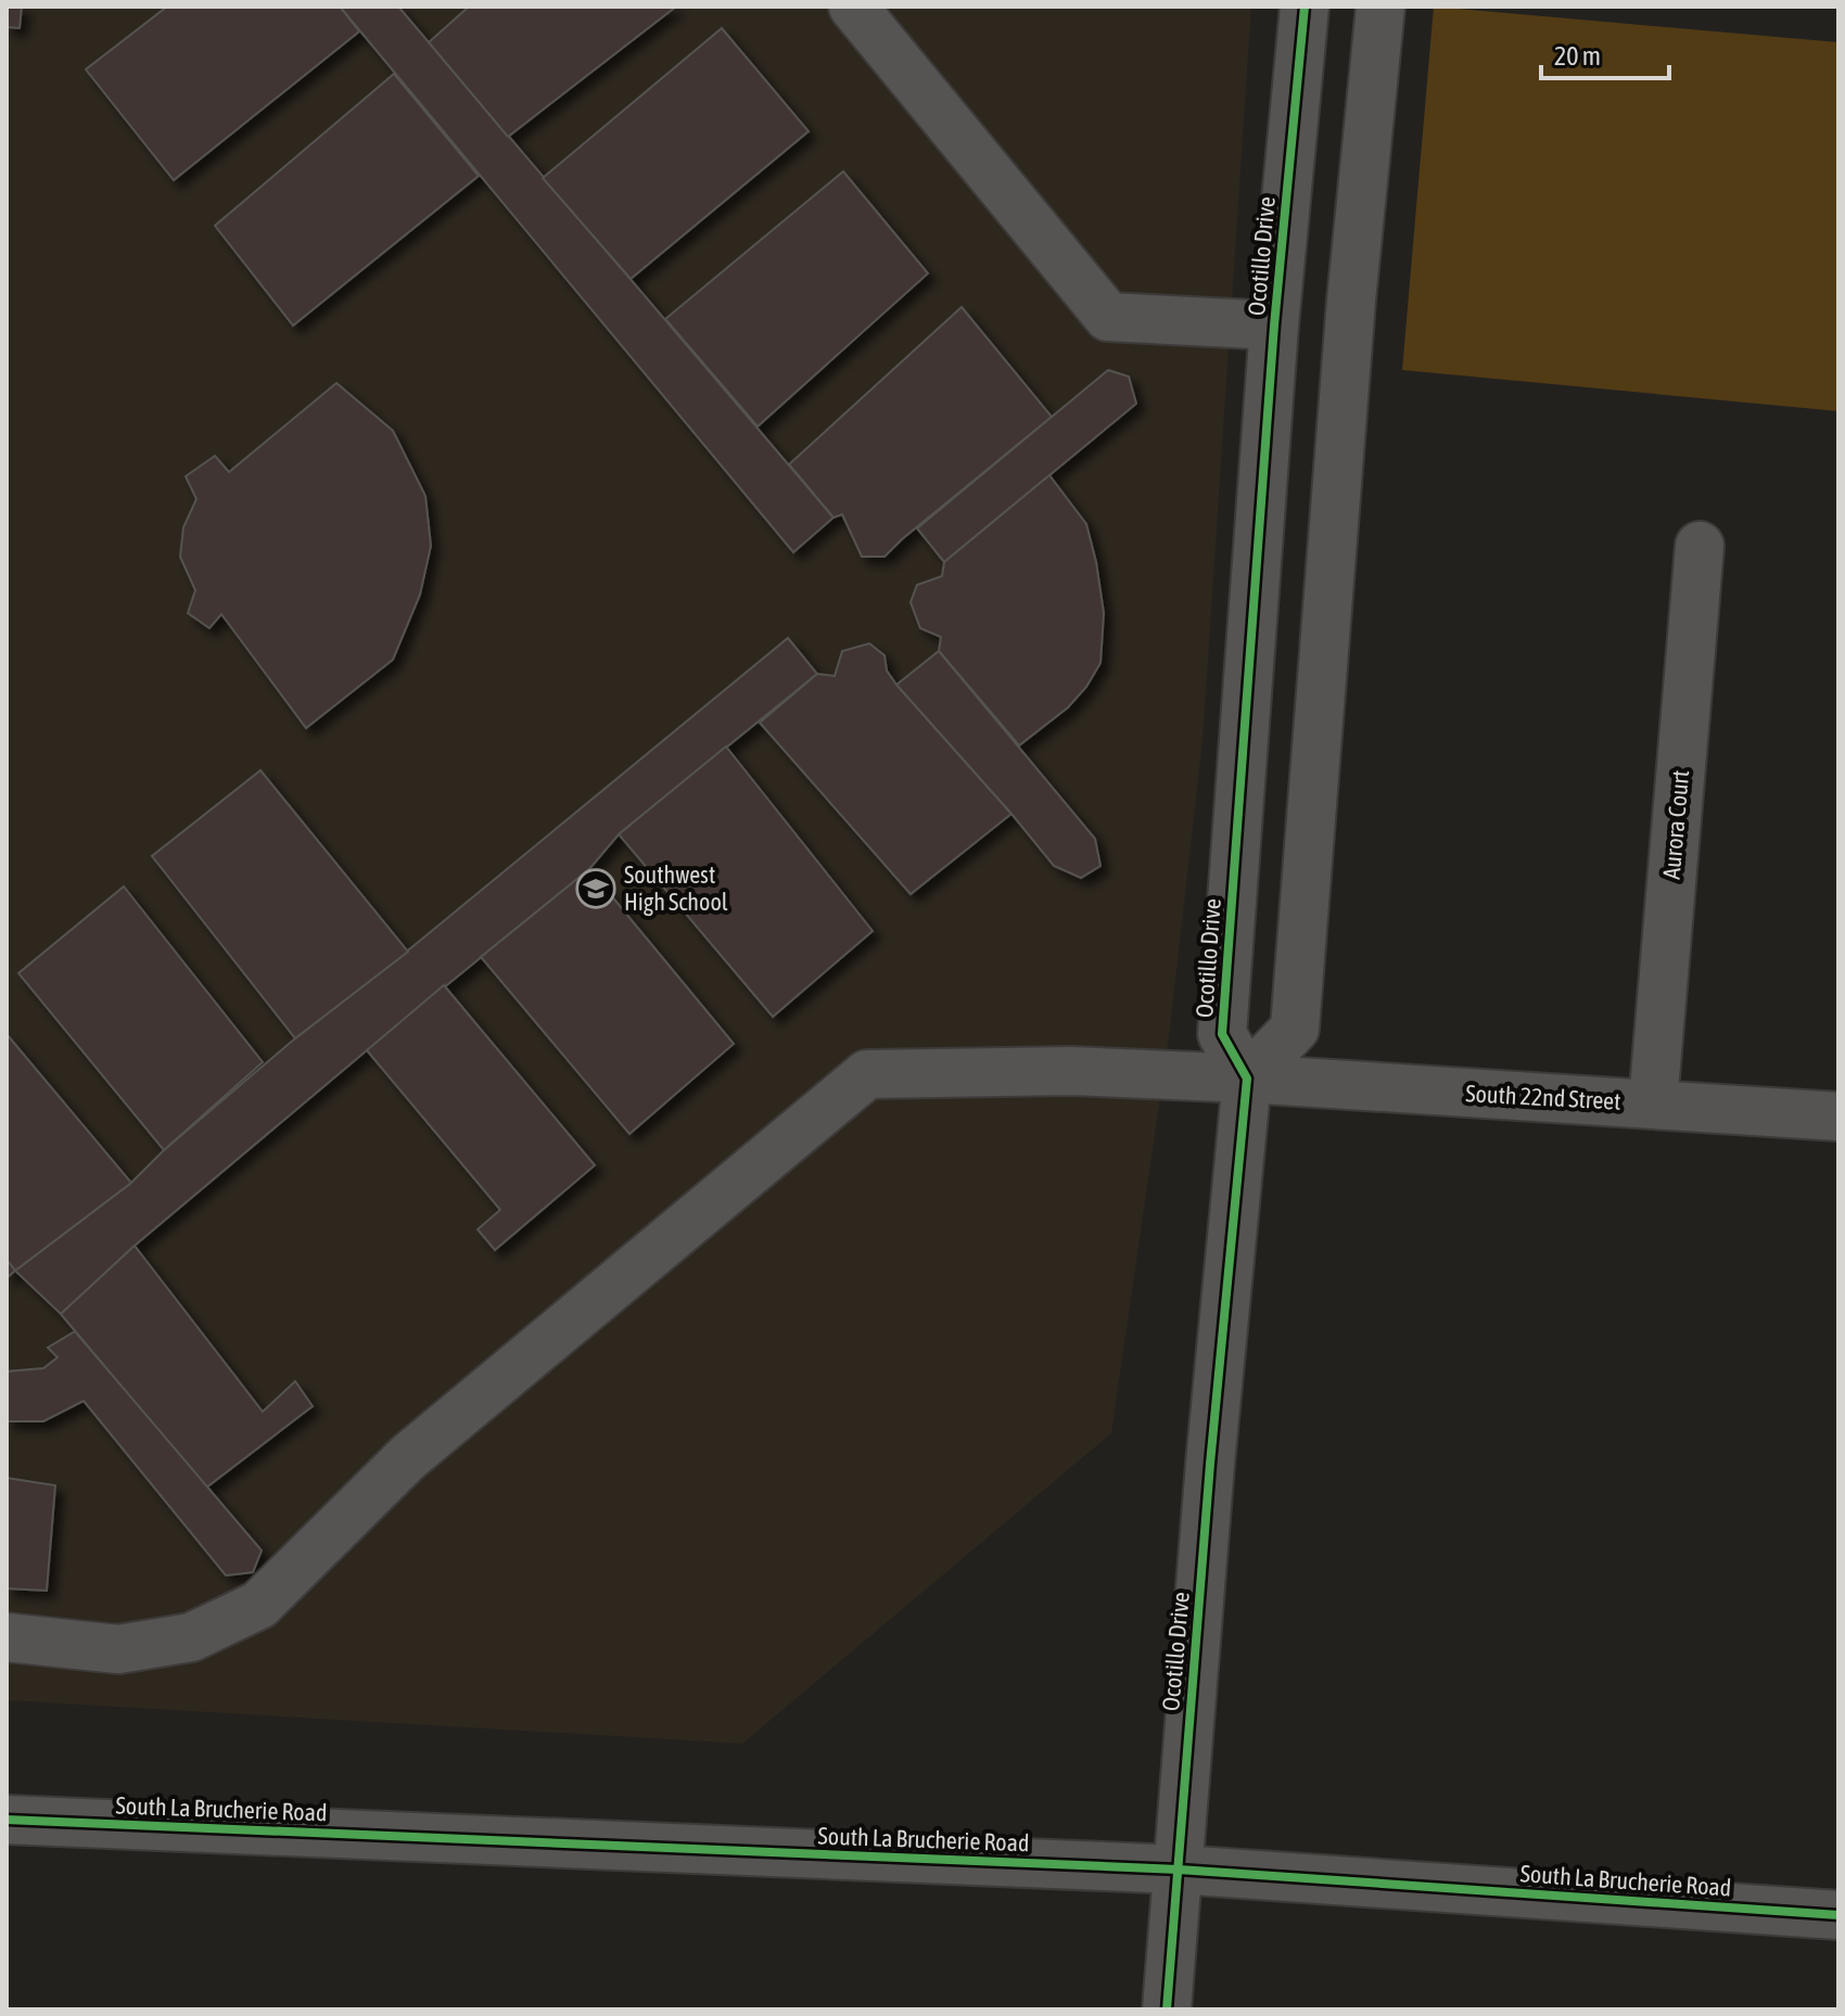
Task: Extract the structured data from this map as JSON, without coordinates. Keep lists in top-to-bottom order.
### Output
{
  "streets": {
    "street": [
      "Ocotillo Drive",
      "Aurora Court",
      "South 22nd Street",
      "South La Brucherie Road"
    ]
  },
  "crossings": [
    ["Ocotillo Drive", "South 22nd Street"],
    ["Ocotillo Drive", "South La Brucherie Road"],
    ["Aurora Court", "South 22nd Street"]
  ],
  "places": {
    "school or university": ["Southwest High School"]
  },
  "scale_bar": "20 m"
}
